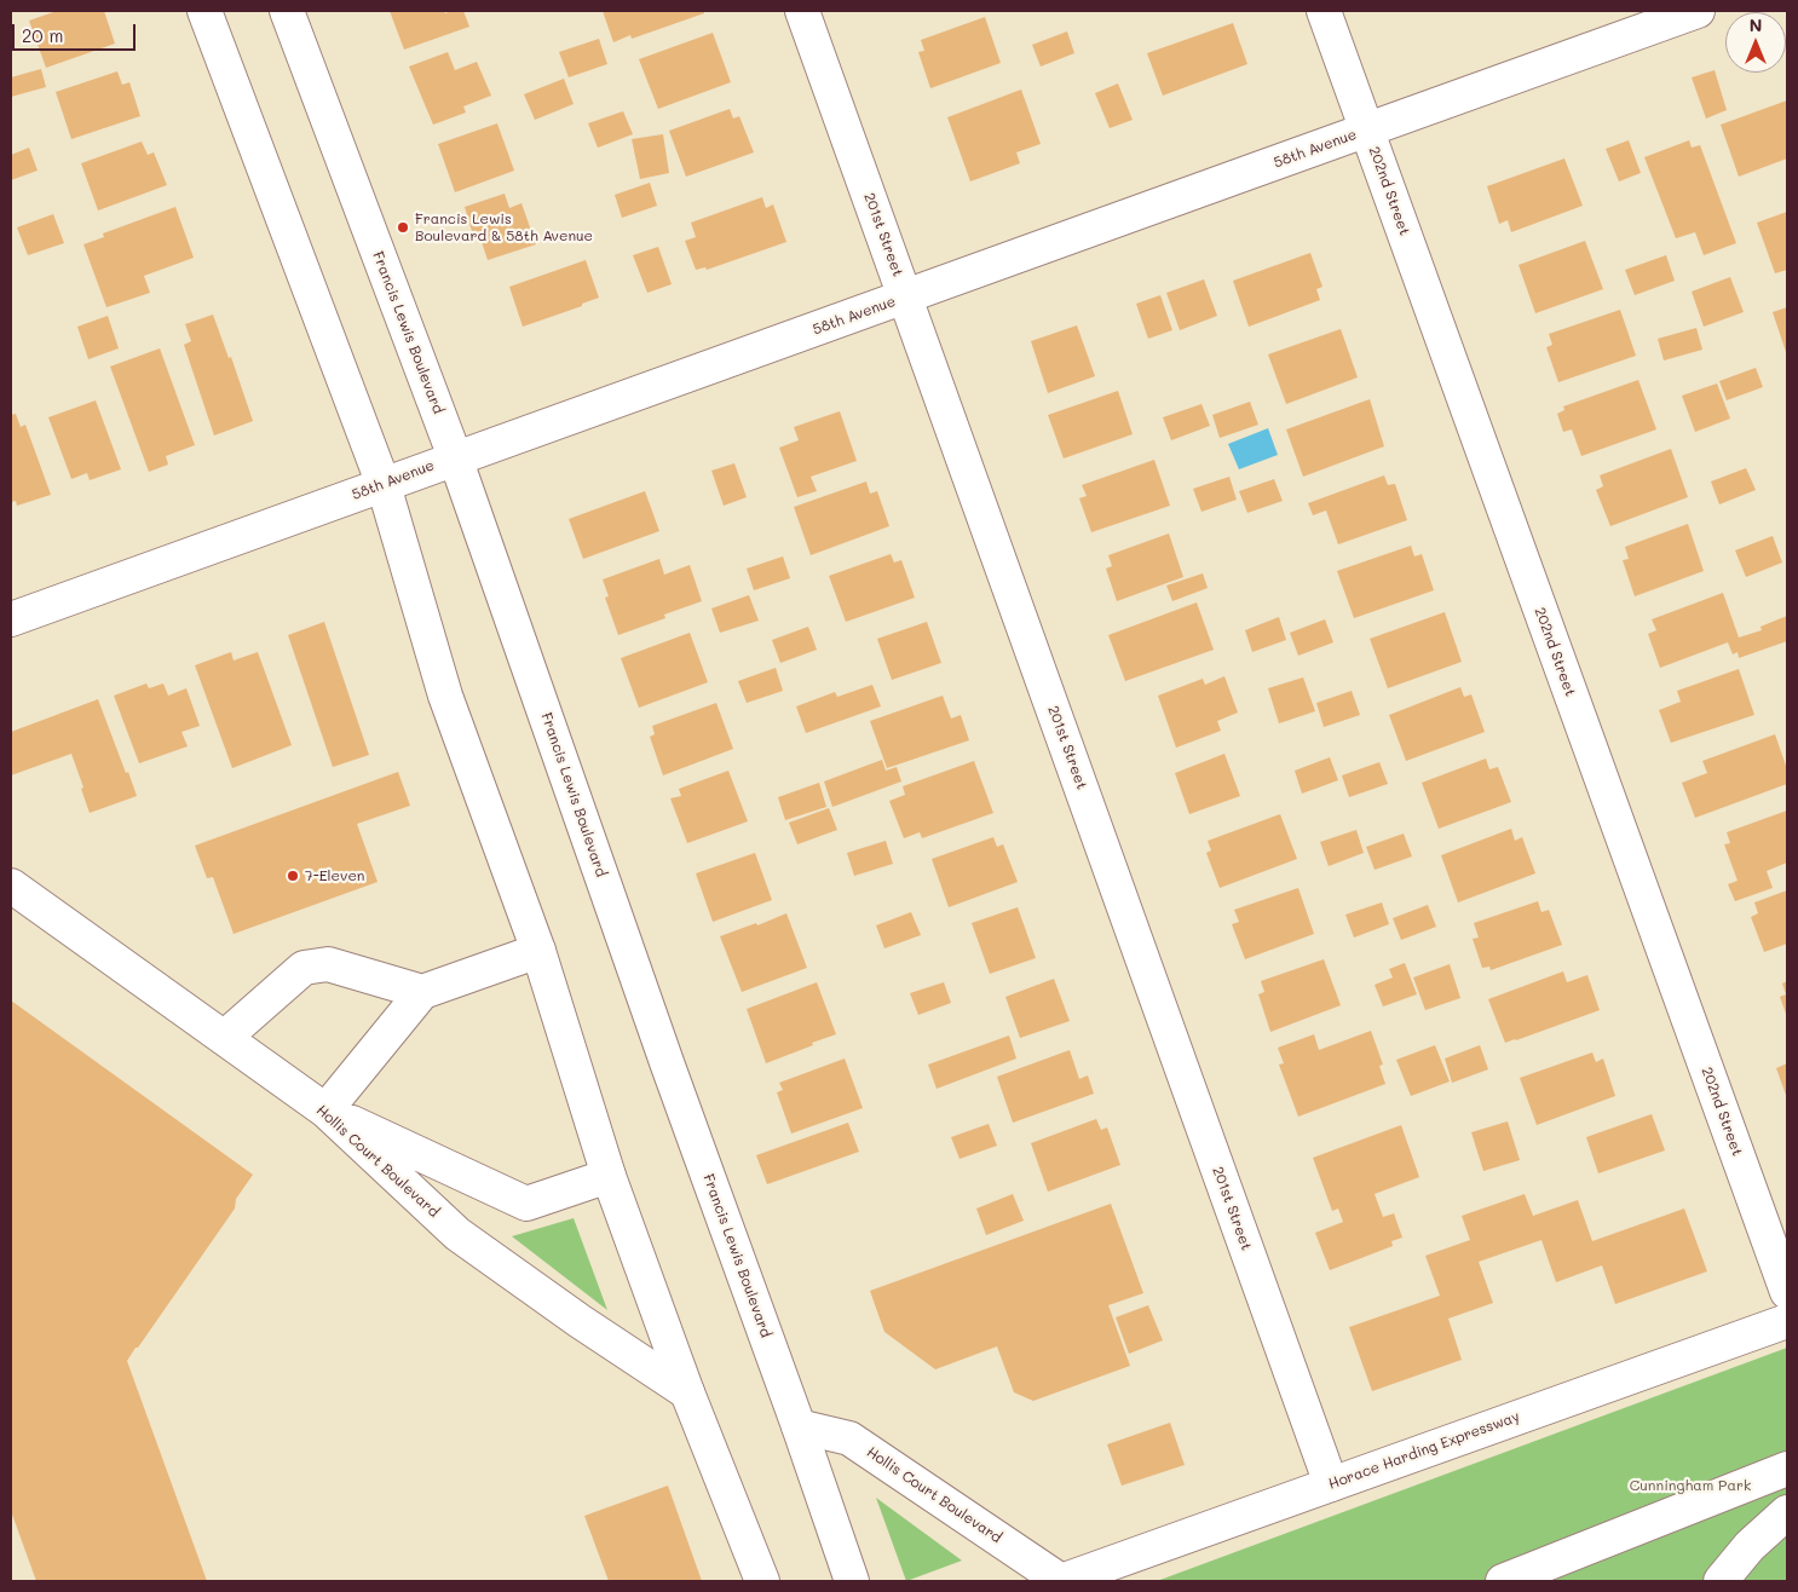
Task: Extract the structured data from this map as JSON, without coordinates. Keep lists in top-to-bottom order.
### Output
{
  "streets": {
    "main road": [
      "58th Avenue",
      "202nd Street",
      "201st Street",
      "Francis Lewis Boulevard",
      "Hollis Court Boulevard",
      "Horace Harding Expressway"
    ]
  },
  "crossings": [
    ["58th Avenue", "202nd Street"],
    ["58th Avenue", "201st Street"],
    ["58th Avenue", "Francis Lewis Boulevard"],
    ["201st Street", "Horace Harding Expressway"],
    ["Francis Lewis Boulevard", "Hollis Court Boulevard"],
    ["Hollis Court Boulevard", "Horace Harding Expressway"]
  ],
  "parks": ["Cunningham Park"],
  "places": ["Francis Lewis Boulevard & 58th Avenue", "7-Eleven"],
  "scale_bar": "20 m",
  "north": "top"
}
